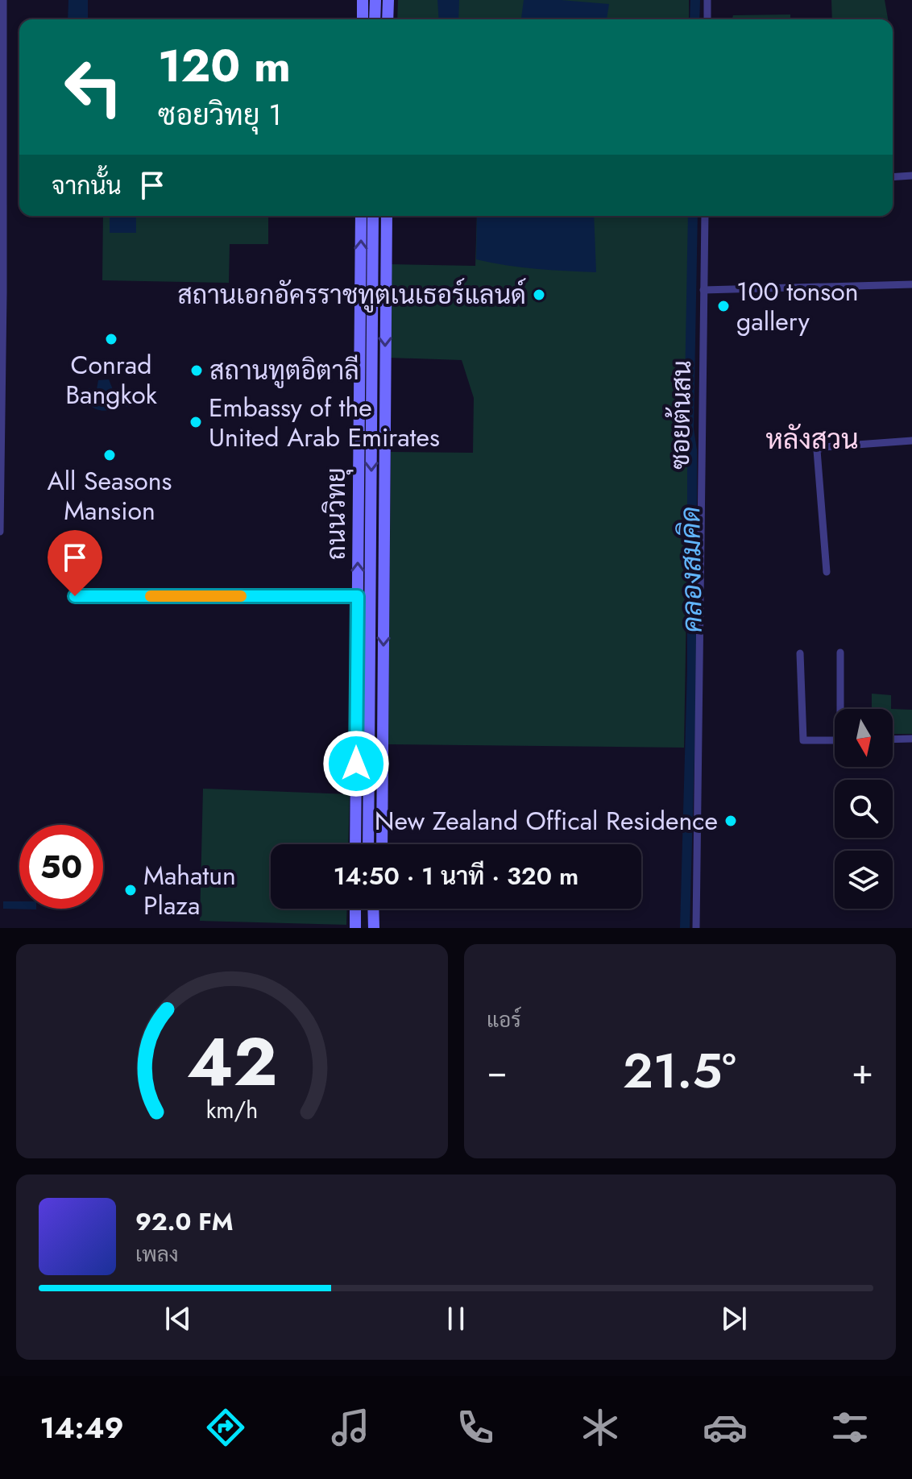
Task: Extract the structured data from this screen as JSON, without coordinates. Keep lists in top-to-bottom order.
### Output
{
  "streets": {
    "main road": ["ถนนวิทยุ"],
    "street": ["ซอยต้นสน"]
  },
  "districts": ["หลังสวน"],
  "water": ["คลองสมคิด"],
  "places": [
    "สถานเอกอัครราชทูตเนเธอร์แลนด์",
    "100 tonson gallery",
    "Conrad Bangkok",
    "สถานทูตอิตาลี",
    "Embassy of the United Arab Emirates",
    "All Seasons Mansion",
    "New Zealand Offical Residence",
    "Mahatun Plaza"
  ],
  "north": "bottom",
  "page": {
    "turn": ["120 m", "ซอยวิทยุ 1"],
    "then": "จากนั้น",
    "limit": "50",
    "trip": "14:50 · 1 นาที · 320 m",
    "tile": "แอร์",
    "heat": ["−", "21.5°", "+"],
    "song": ["92.0 FM", "เพลง"],
    "tabs": "14:49",
    "gauge": ["42", "km/h"]
  }
}
